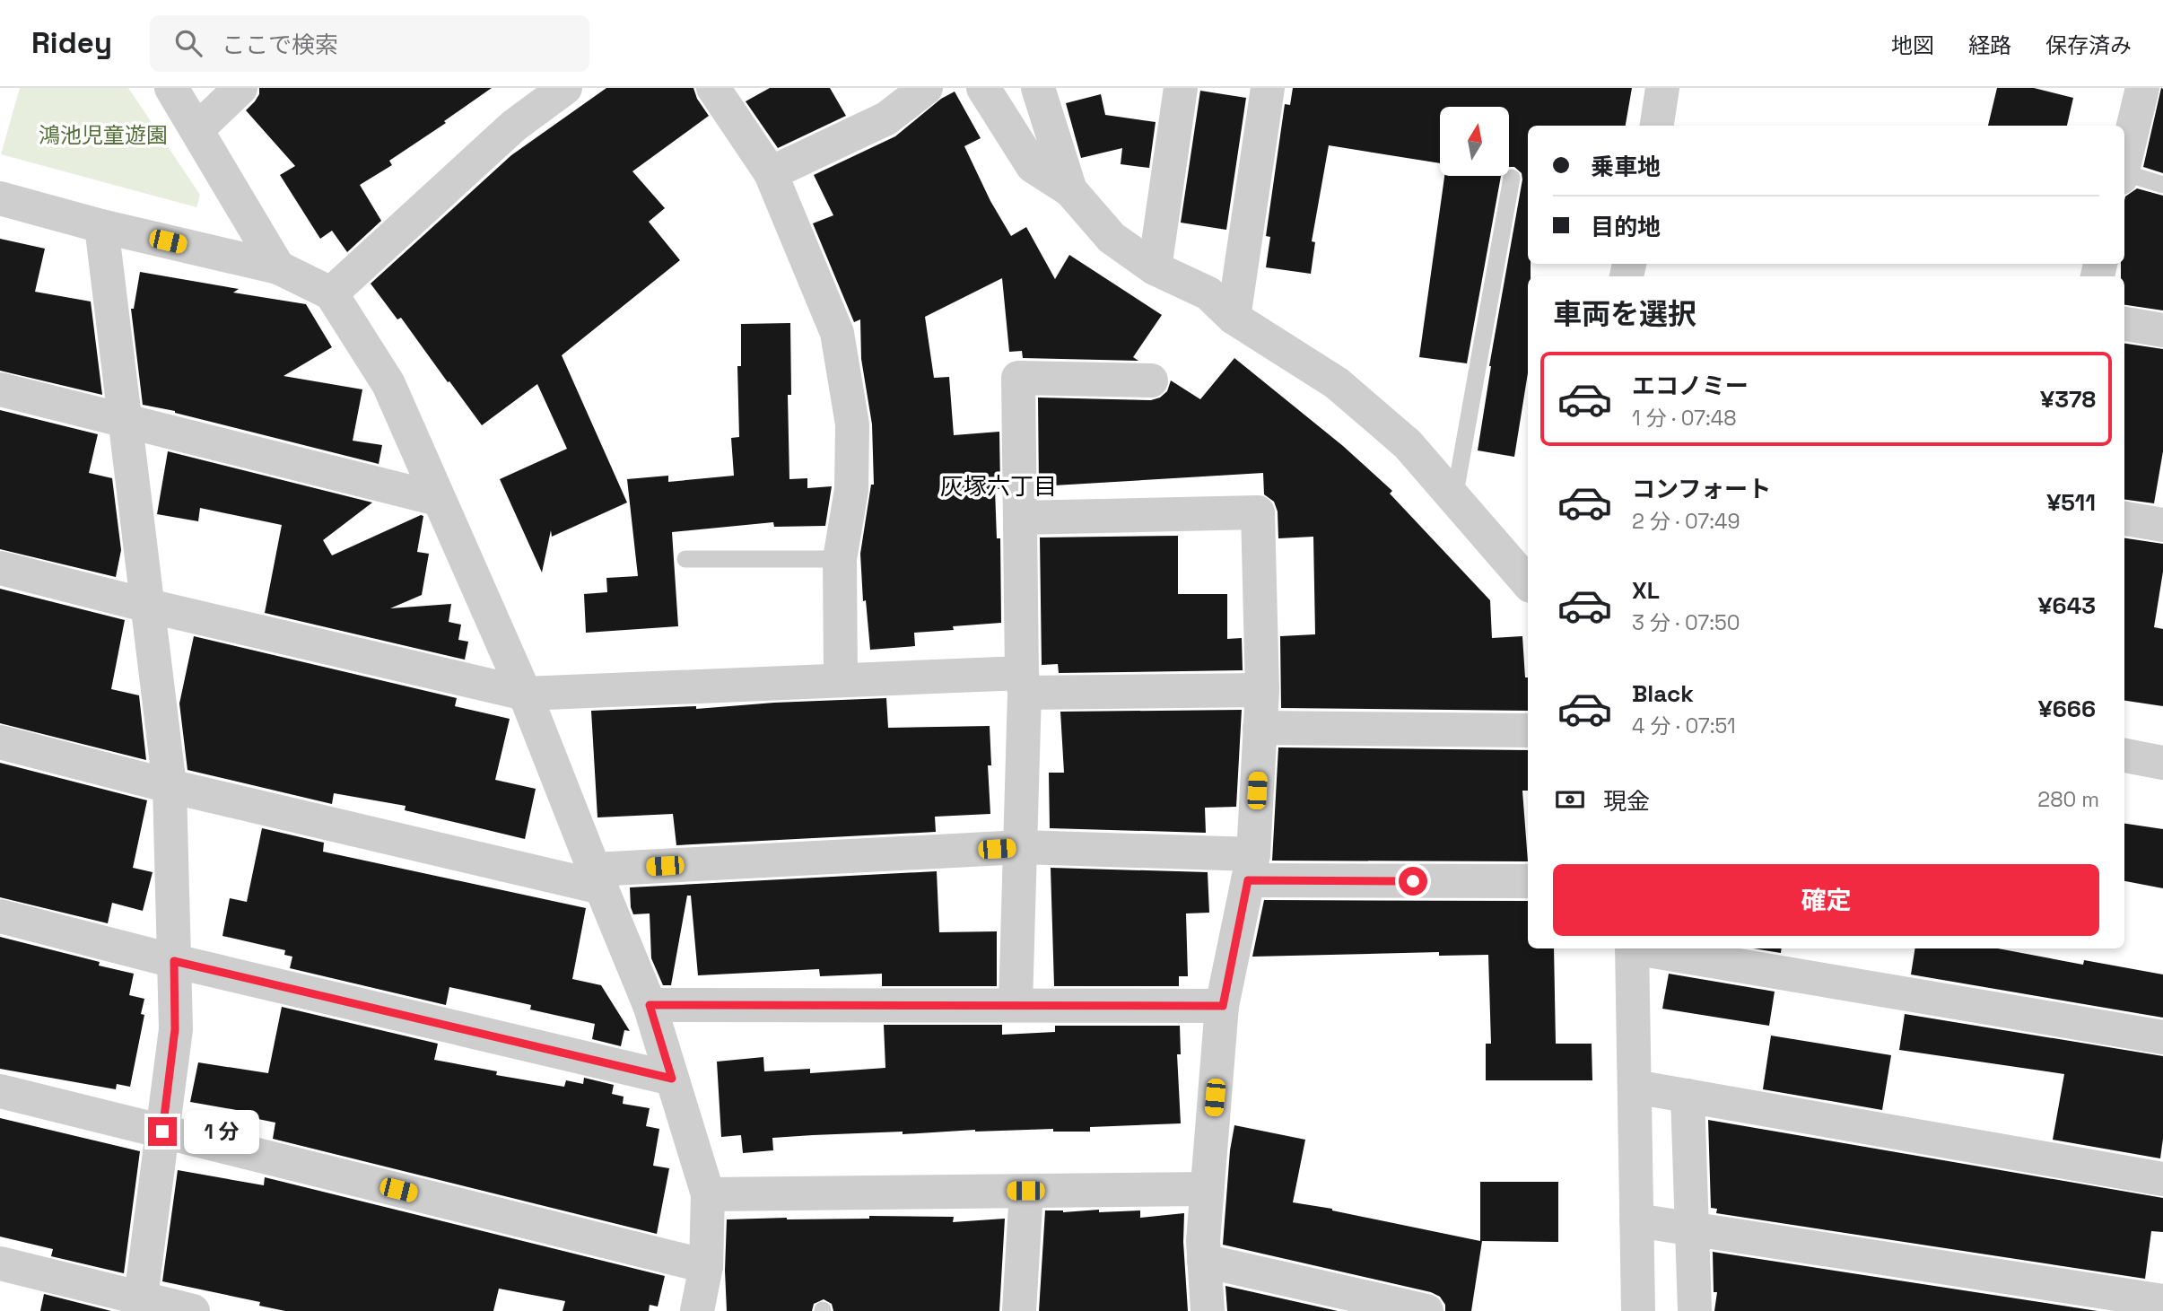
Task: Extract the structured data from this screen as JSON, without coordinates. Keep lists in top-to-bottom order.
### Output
{
  "districts": ["灰塚六丁目"],
  "parks": ["鴻池児童遊園"],
  "north": "top",
  "page": {
    "header": "Ridey",
    "search": "ここで検索",
    "nav": ["地図", "経路", "保存済み"],
    "banner": ["乗車地", "目的地"],
    "heading": "車両を選択",
    "list": [
      {
        "name": "エコノミー",
        "note": "1 分 · 07:48",
        "value": "¥378"
      },
      {
        "name": "コンフォート",
        "note": "2 分 · 07:49",
        "value": "¥511"
      },
      {
        "name": "XL",
        "note": "3 分 · 07:50",
        "value": "¥643"
      },
      {
        "name": "Black",
        "note": "4 分 · 07:51",
        "value": "¥666"
      }
    ],
    "pay": ["現金", "280 m"],
    "buttons": "確定",
    "bubble": "1 分"
  }
}
